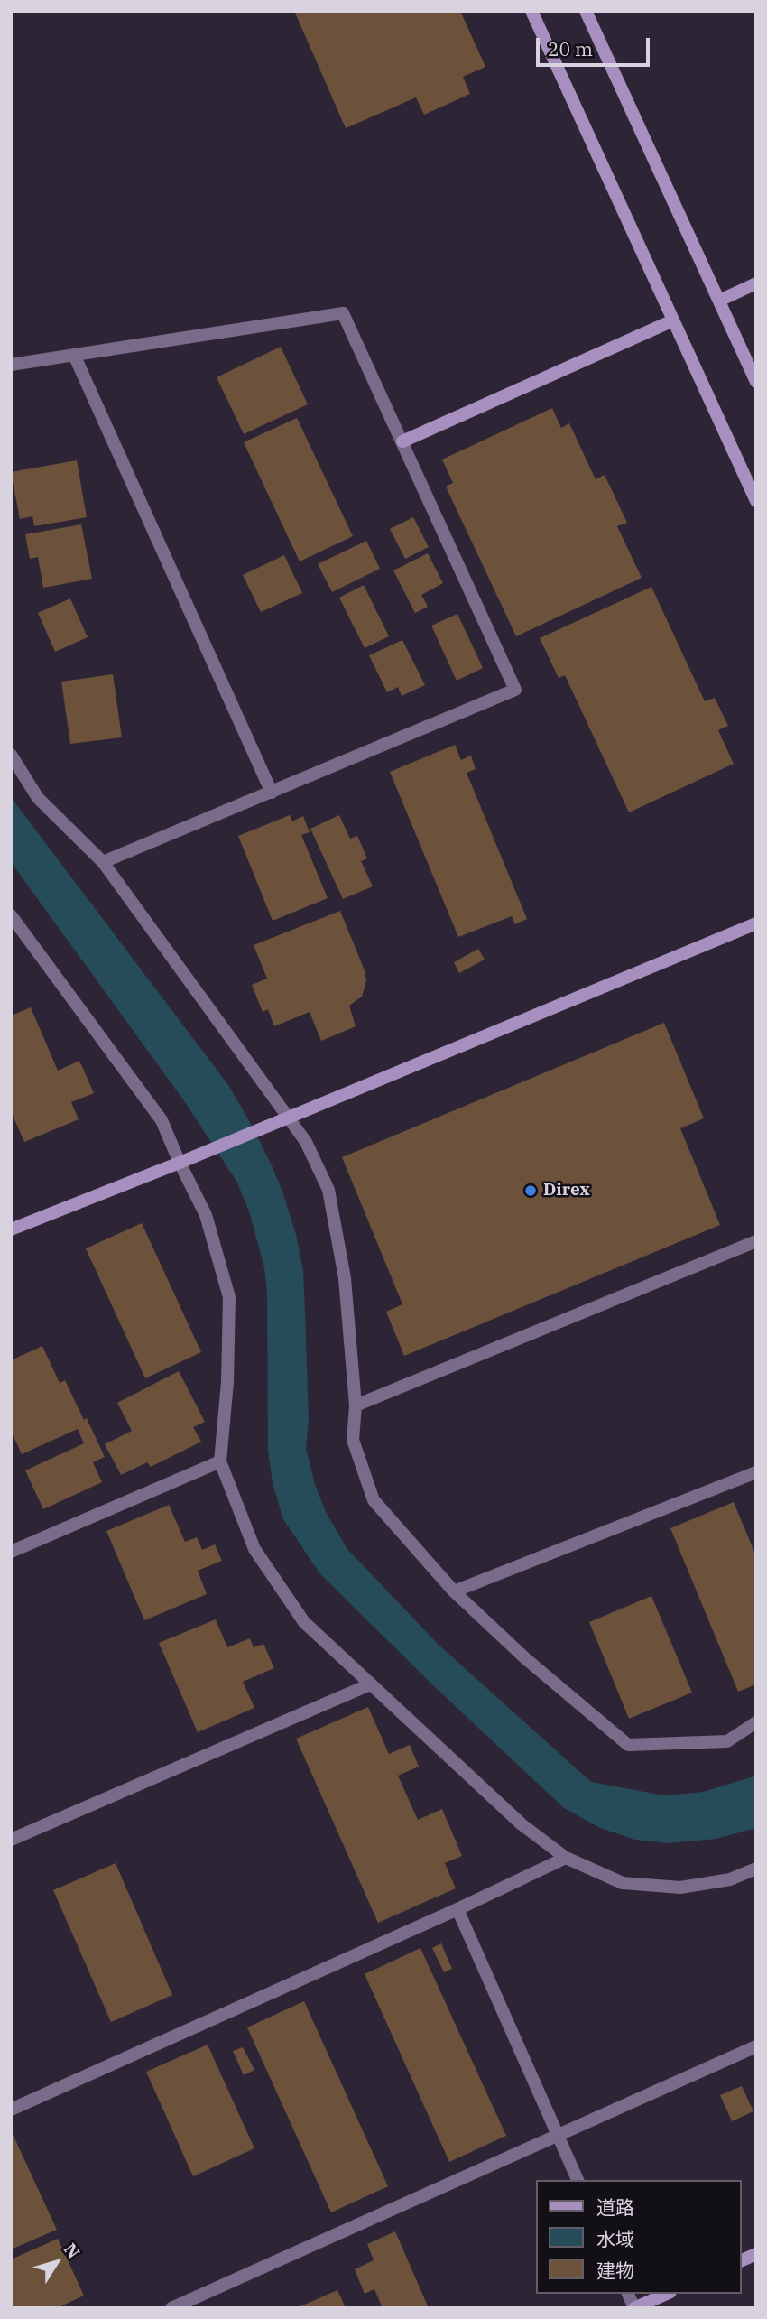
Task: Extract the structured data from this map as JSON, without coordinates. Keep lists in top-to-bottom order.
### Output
{
  "places": ["Direx"],
  "legend": ["道路", "水域", "建物"],
  "scale_bar": "20 m",
  "north": "top right"
}
